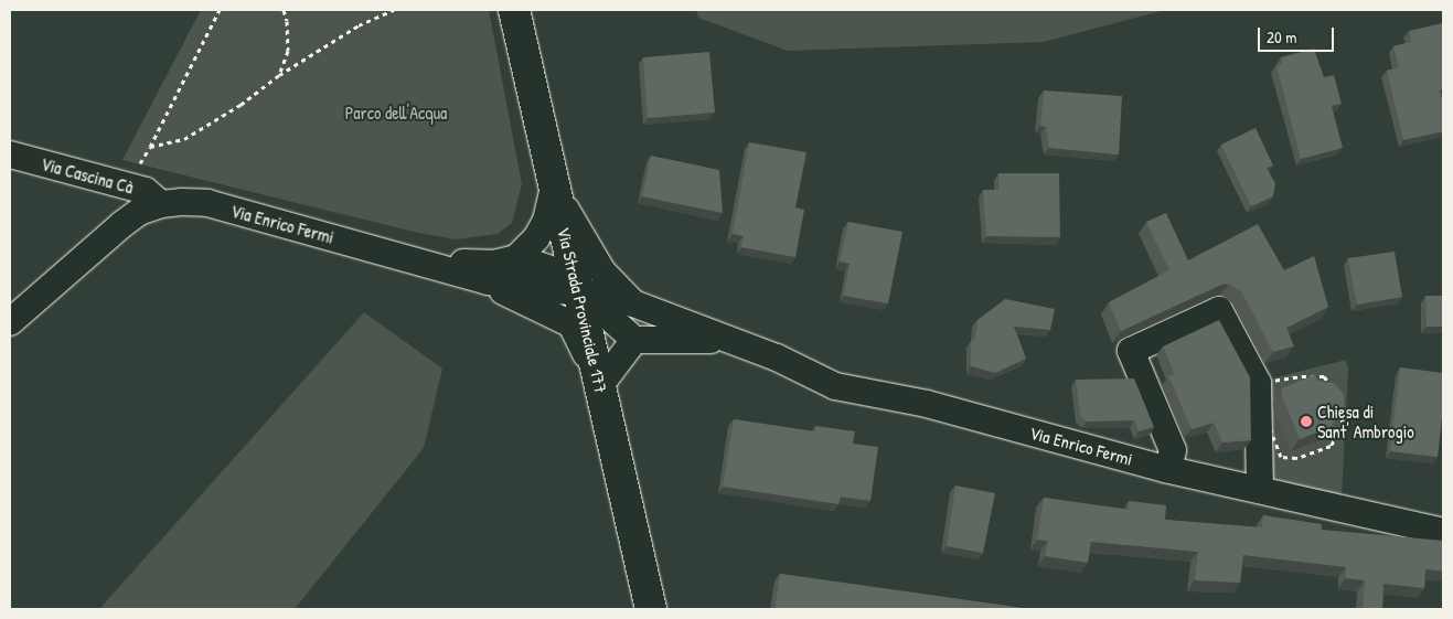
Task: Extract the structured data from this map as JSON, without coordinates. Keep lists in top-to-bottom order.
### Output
{
  "streets": {
    "main road": ["Via Strada Provinciale 177"],
    "street": ["Via Cascina Cà", "Via Enrico Fermi"]
  },
  "crossings": [
    ["Via Cascina Cà", "Via Enrico Fermi"],
    ["Via Enrico Fermi", "Via Strada Provinciale 177"]
  ],
  "parks": ["Parco dell'Acqua"],
  "places": ["Chiesa di Sant' Ambrogio"],
  "scale_bar": "20 m"
}
